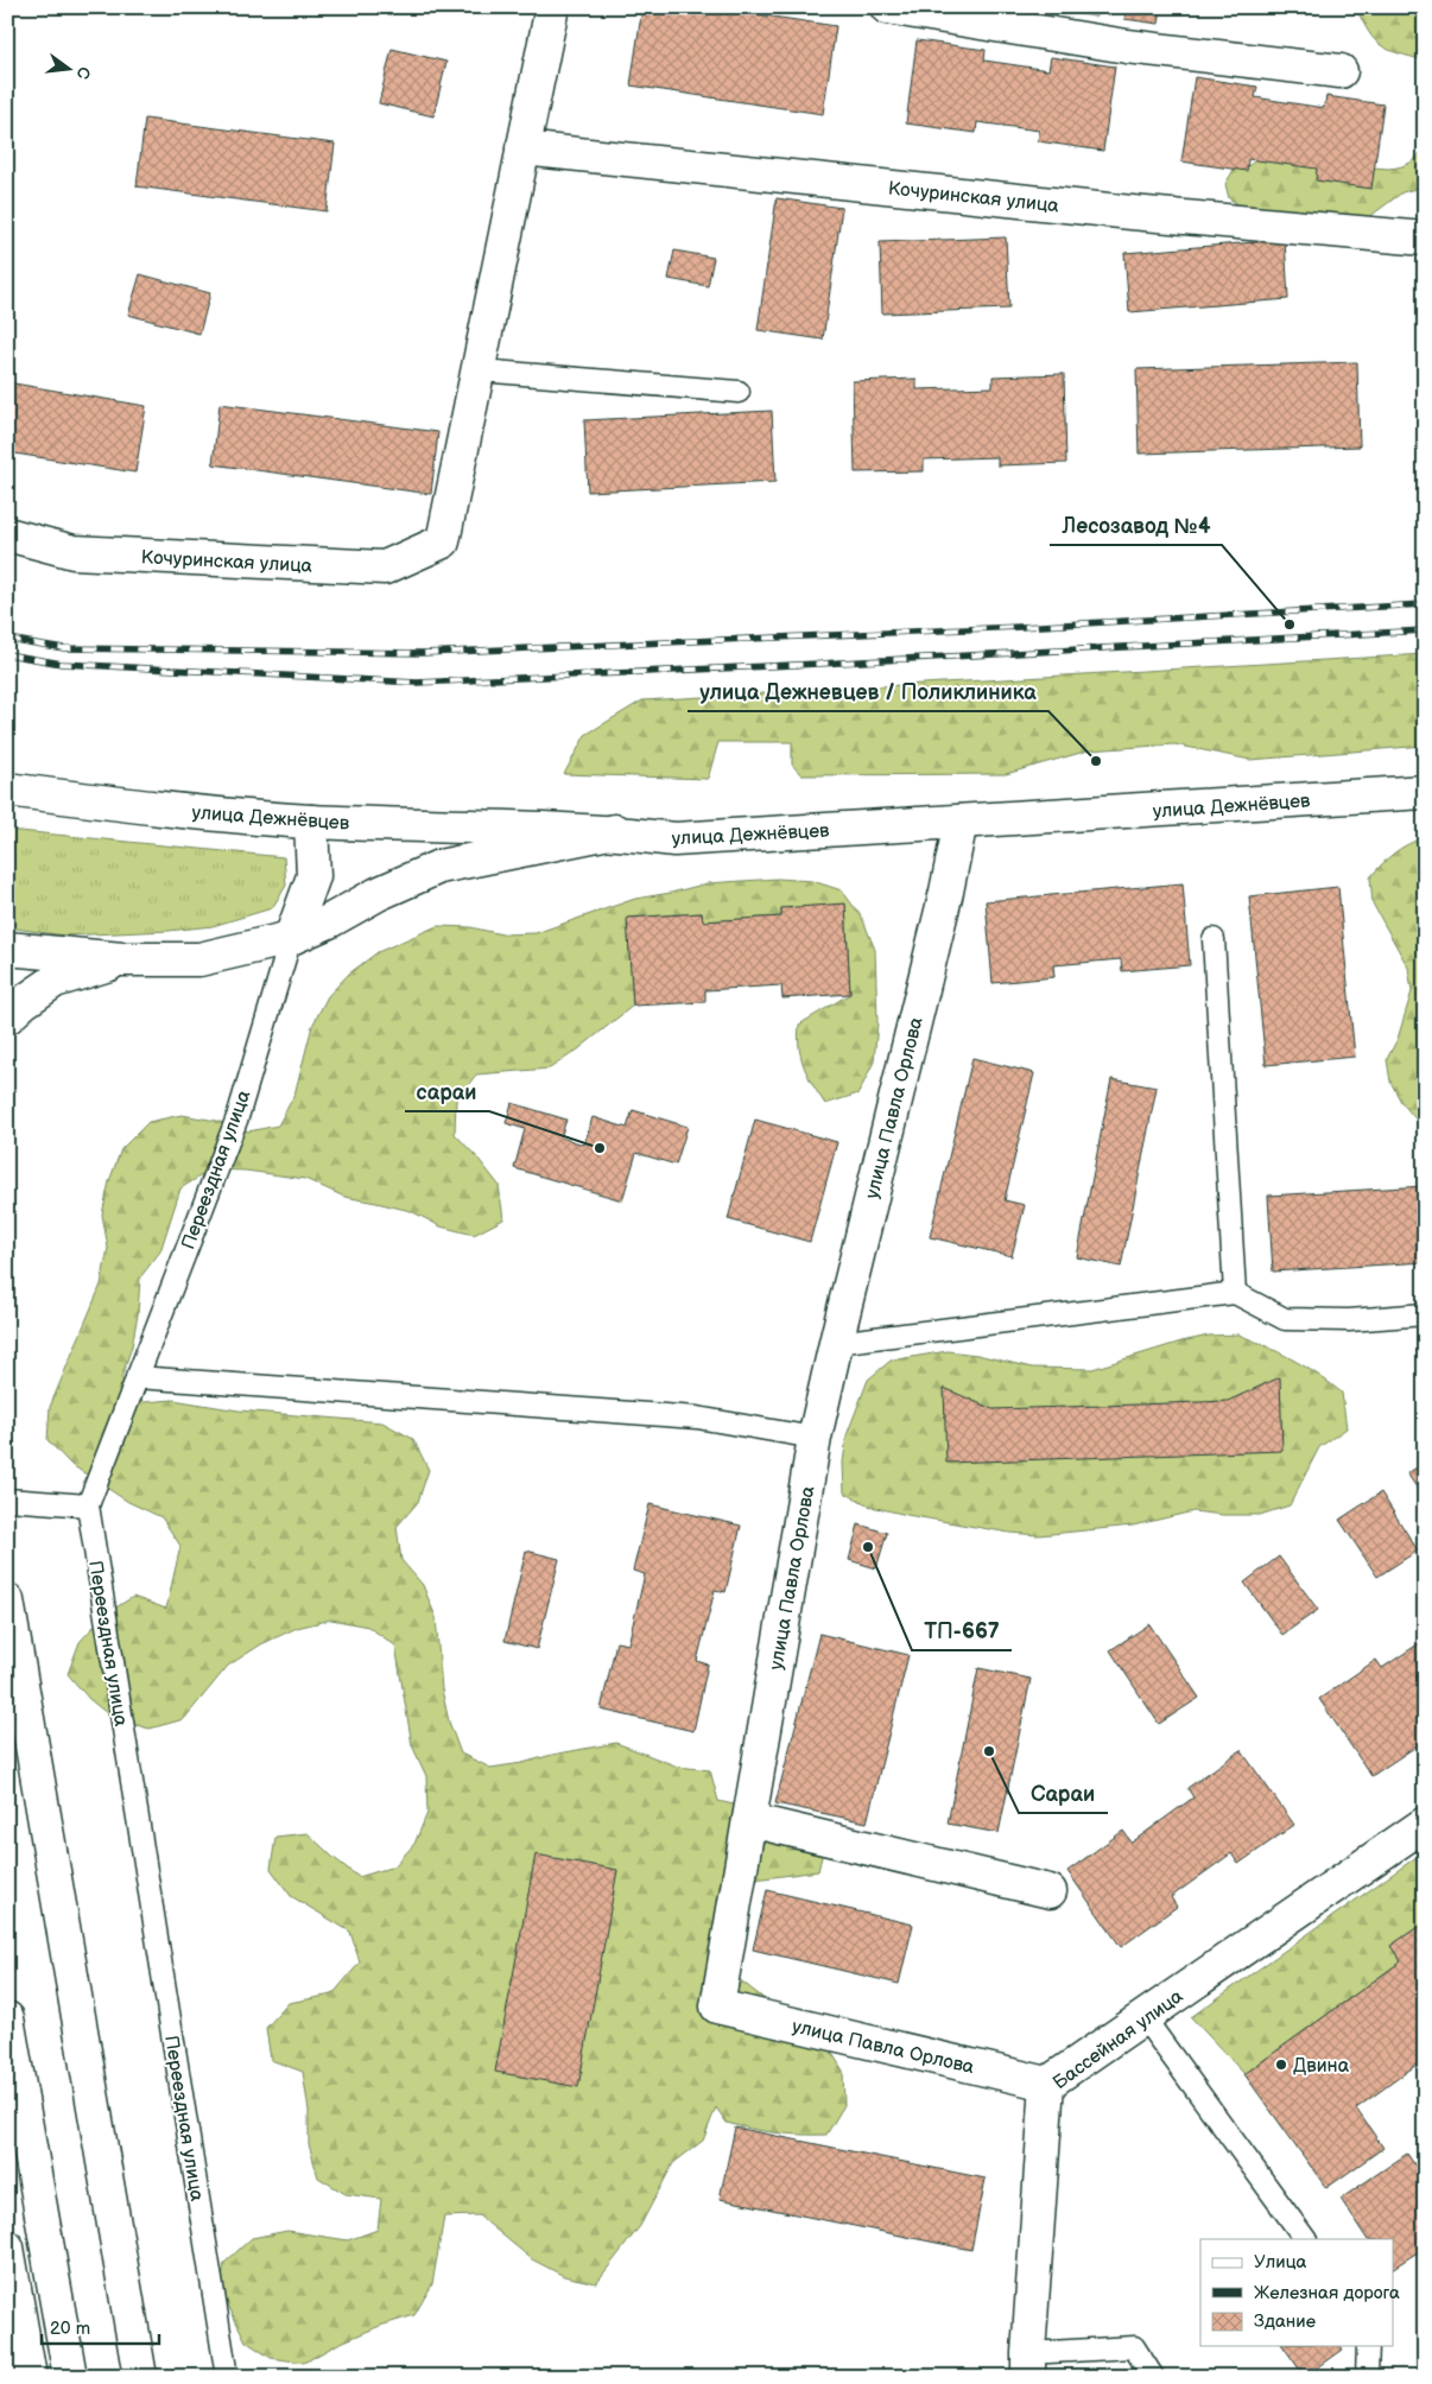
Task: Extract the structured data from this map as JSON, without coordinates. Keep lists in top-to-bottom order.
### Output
{
  "streets": {
    "street": [
      "Кочуринская улица",
      "улица Дежнёвцев",
      "улица Павла Орлова",
      "Бассейная улица"
    ],
    "lane": ["Переездная улица"]
  },
  "crossings": [
    ["улица Дежнёвцев", "улица Павла Орлова"],
    ["улица Павла Орлова", "Бассейная улица"]
  ],
  "places": [
    "Лесозавод №4",
    "улица Дежневцев / Поликлиника",
    "сараи",
    "ТП-667",
    "Сараи",
    "Двина"
  ],
  "legend": ["Улица", "Железная дорога", "Здание"],
  "scale_bar": "20 m",
  "north": "right"
}
